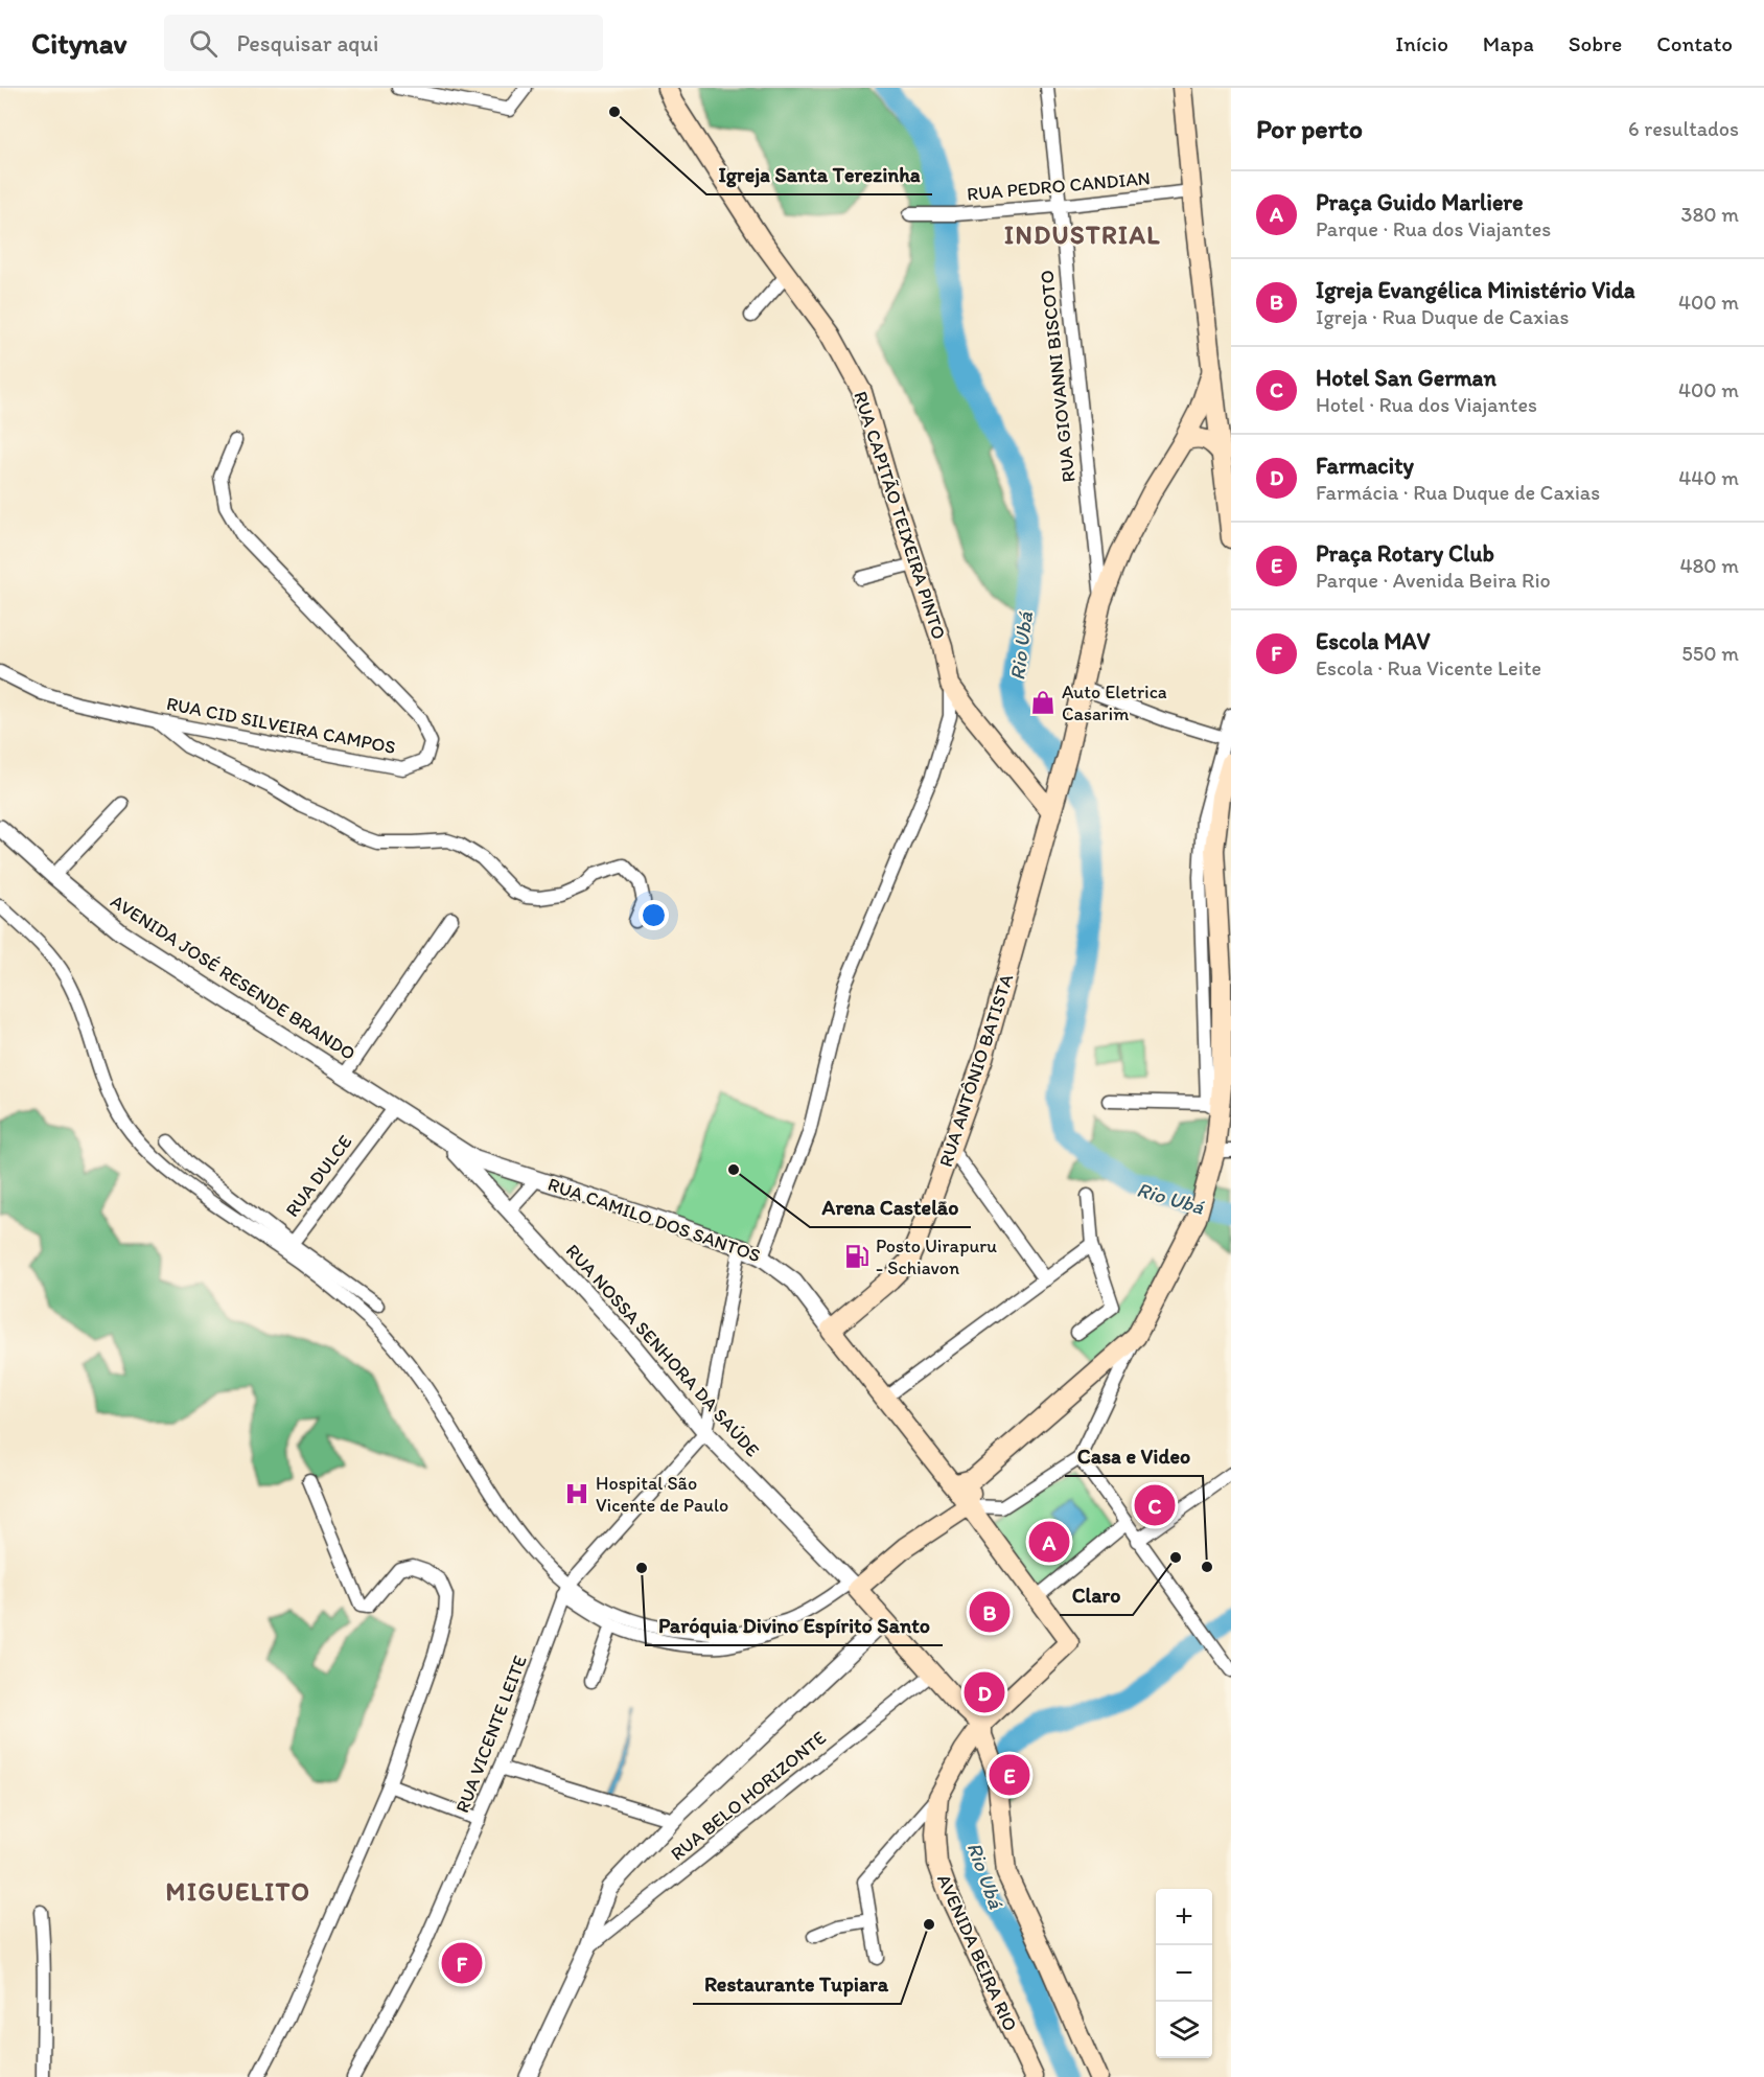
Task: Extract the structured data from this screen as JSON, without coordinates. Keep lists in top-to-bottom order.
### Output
{
  "streets": {
    "main road": [
      "RUA CAPITÃO TEIXEIRA PINTO",
      "RUA ANTÔNIO BATISTA",
      "RUA CAMILO DOS SANTOS",
      "AVENIDA BEIRA RIO"
    ],
    "street": [
      "RUA PEDRO CANDIAN",
      "RUA GIOVANNI BISCOTO",
      "RUA CID SILVEIRA CAMPOS",
      "AVENIDA JOSÉ RESENDE BRANDO",
      "RUA DULCE",
      "RUA NOSSA SENHORA DA SAÚDE",
      "RUA VICENTE LEITE",
      "RUA BELO HORIZONTE"
    ]
  },
  "crossings": [
    ["RUA PEDRO CANDIAN", "RUA GIOVANNI BISCOTO"],
    ["RUA GIOVANNI BISCOTO", "RUA ANTÔNIO BATISTA"],
    ["RUA CAPITÃO TEIXEIRA PINTO", "RUA ANTÔNIO BATISTA"],
    ["AVENIDA JOSÉ RESENDE BRANDO", "RUA DULCE"],
    ["AVENIDA JOSÉ RESENDE BRANDO", "RUA CAMILO DOS SANTOS"],
    ["RUA ANTÔNIO BATISTA", "RUA CAMILO DOS SANTOS"],
    ["RUA DULCE", "RUA CAMILO DOS SANTOS"],
    ["RUA CAMILO DOS SANTOS", "RUA NOSSA SENHORA DA SAÚDE"],
    ["RUA NOSSA SENHORA DA SAÚDE", "RUA VICENTE LEITE"]
  ],
  "districts": ["INDUSTRIAL", "MIGUELITO"],
  "water": ["Rio Ubá"],
  "places": {
    "other": [
      "Igreja Santa Terezinha",
      "Arena Castelão",
      "Claro",
      "Casa e Video",
      "Paróquia Divino Espírito Santo",
      "Restaurante Tupiara"
    ],
    "shop": ["Auto Eletrica Casarim"],
    "fuel station": ["Posto Uirapuru - Schiavon"],
    "hospital": ["Hospital São Vicente de Paulo"]
  },
  "page": {
    "header": "Citynav",
    "search": "Pesquisar aqui",
    "nav": [
      "Início",
      "Mapa",
      "Sobre",
      "Contato"
    ],
    "heading": ["Por perto", "6 resultados"],
    "list": [
      {
        "mark": "A",
        "name": "Praça Guido Marliere",
        "note": "Parque · Rua dos Viajantes",
        "value": "380 m"
      },
      {
        "mark": "B",
        "name": "Igreja Evangélica Ministério Vida",
        "note": "Igreja · Rua Duque de Caxias",
        "value": "400 m"
      },
      {
        "mark": "C",
        "name": "Hotel San German",
        "note": "Hotel · Rua dos Viajantes",
        "value": "400 m"
      },
      {
        "mark": "D",
        "name": "Farmacity",
        "note": "Farmácia · Rua Duque de Caxias",
        "value": "440 m"
      },
      {
        "mark": "E",
        "name": "Praça Rotary Club",
        "note": "Parque · Avenida Beira Rio",
        "value": "480 m"
      },
      {
        "mark": "F",
        "name": "Escola MAV",
        "note": "Escola · Rua Vicente Leite",
        "value": "550 m"
      }
    ],
    "pins": [
      "C",
      "A",
      "B",
      "D",
      "E",
      "F"
    ],
    "map_buttons": ["+", "−"]
  }
}
